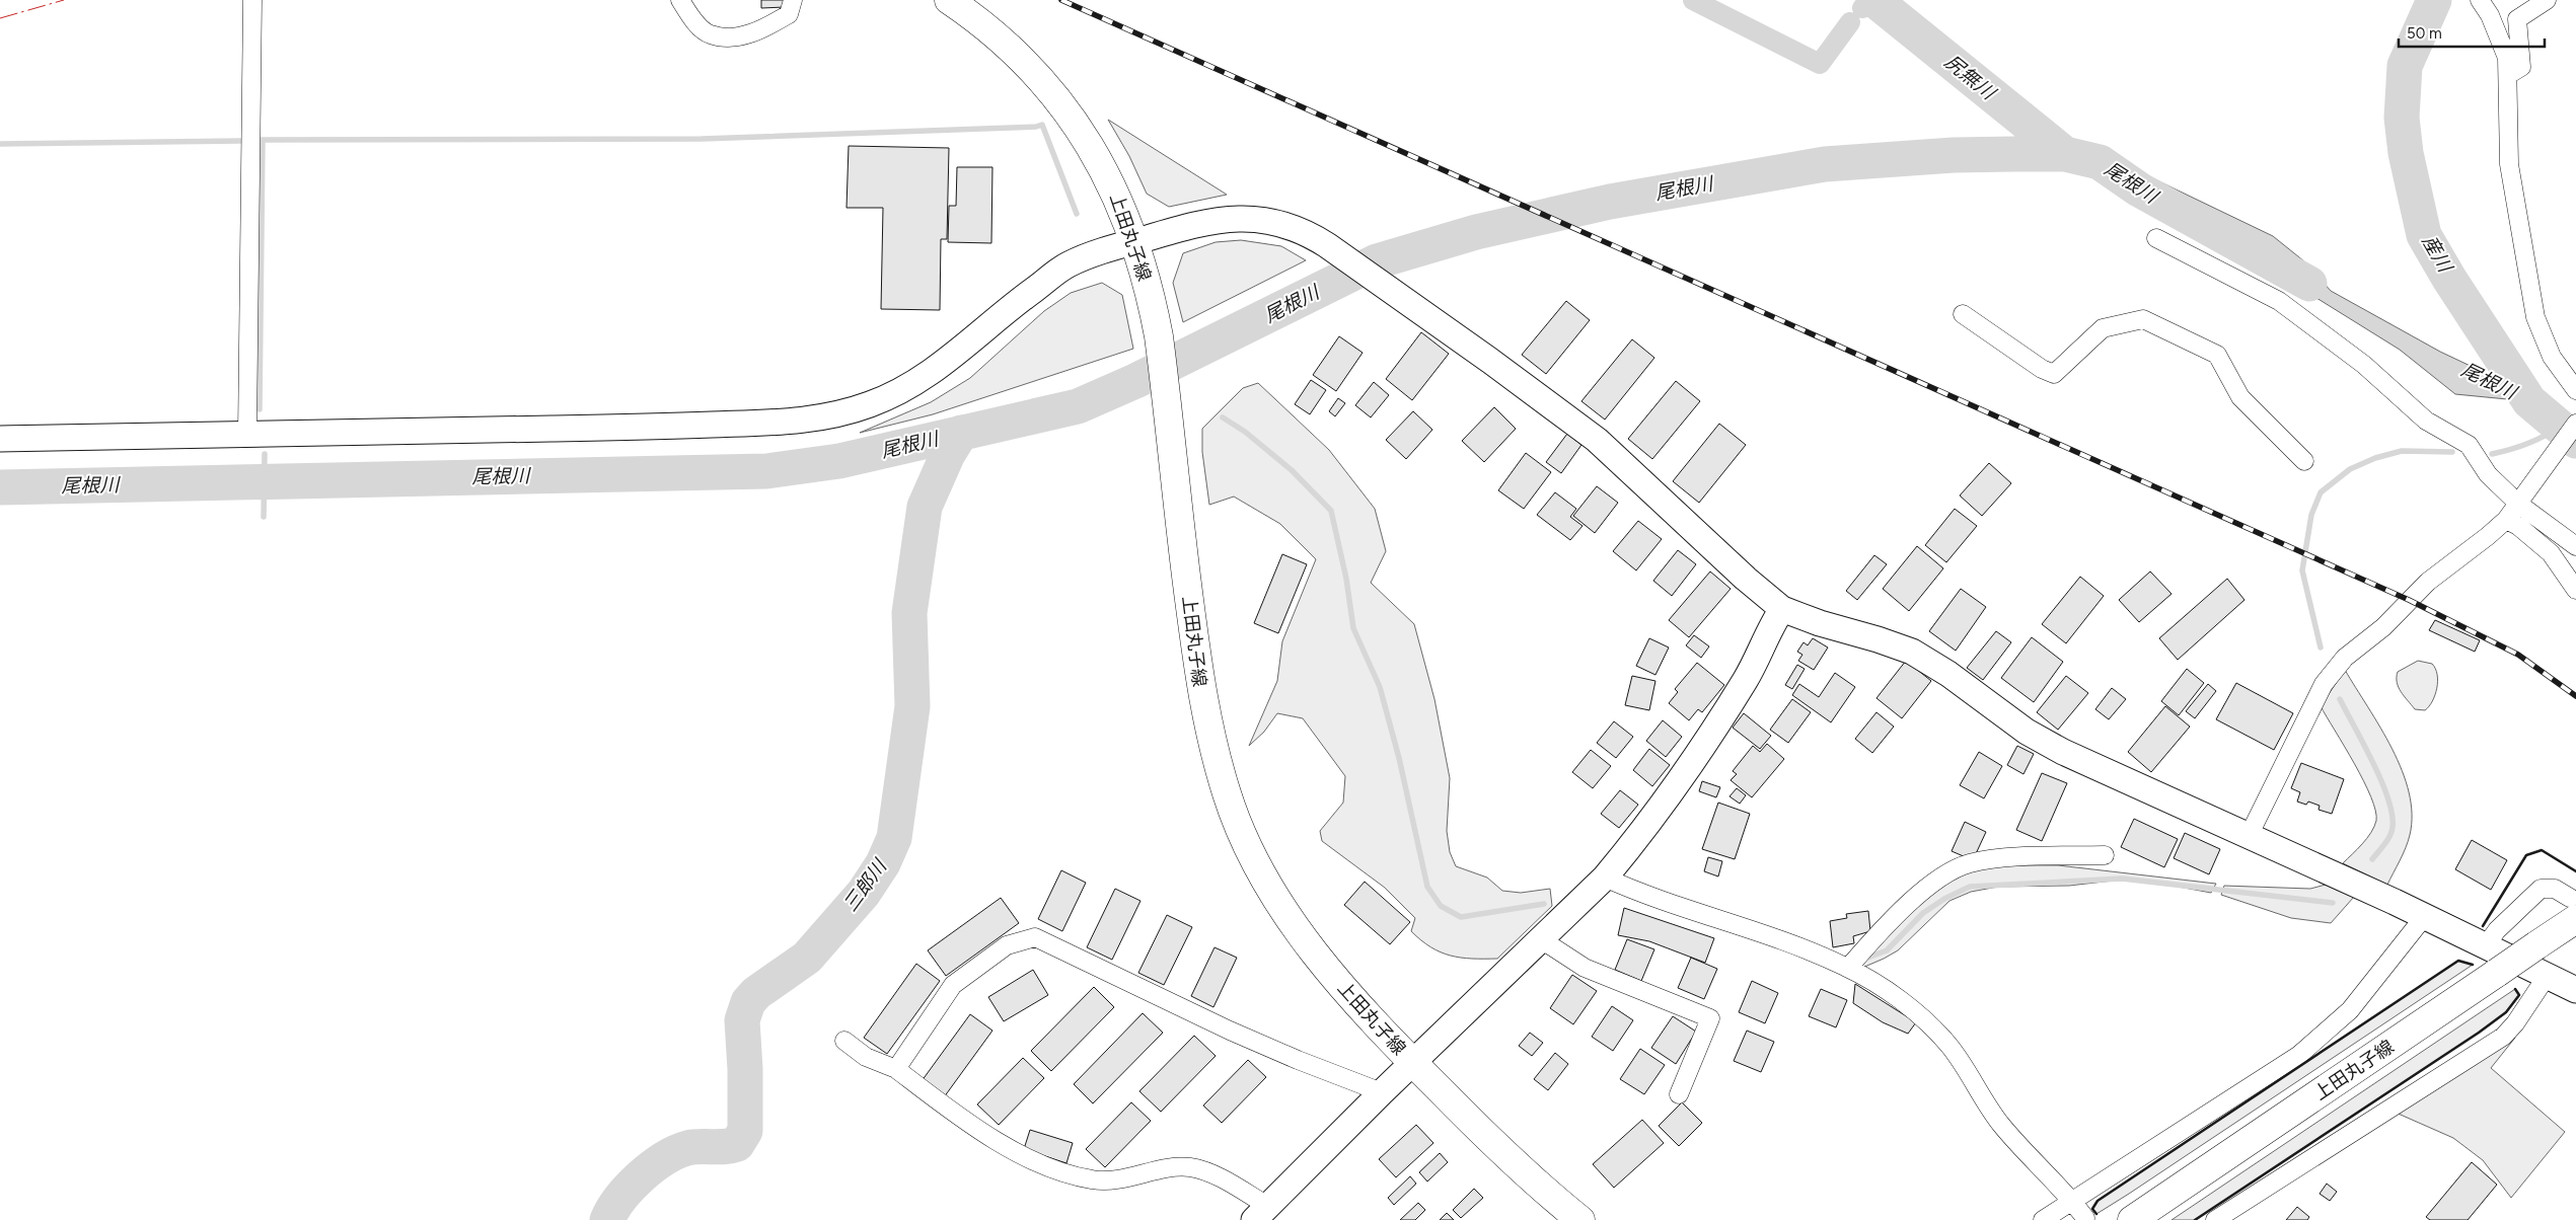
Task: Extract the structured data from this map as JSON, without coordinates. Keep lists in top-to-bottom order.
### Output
{
  "streets": {
    "main road": ["上田丸子線"]
  },
  "water": [
    "尻無川",
    "尾根川",
    "産川",
    "三郎川"
  ],
  "scale_bar": "50 m"
}
